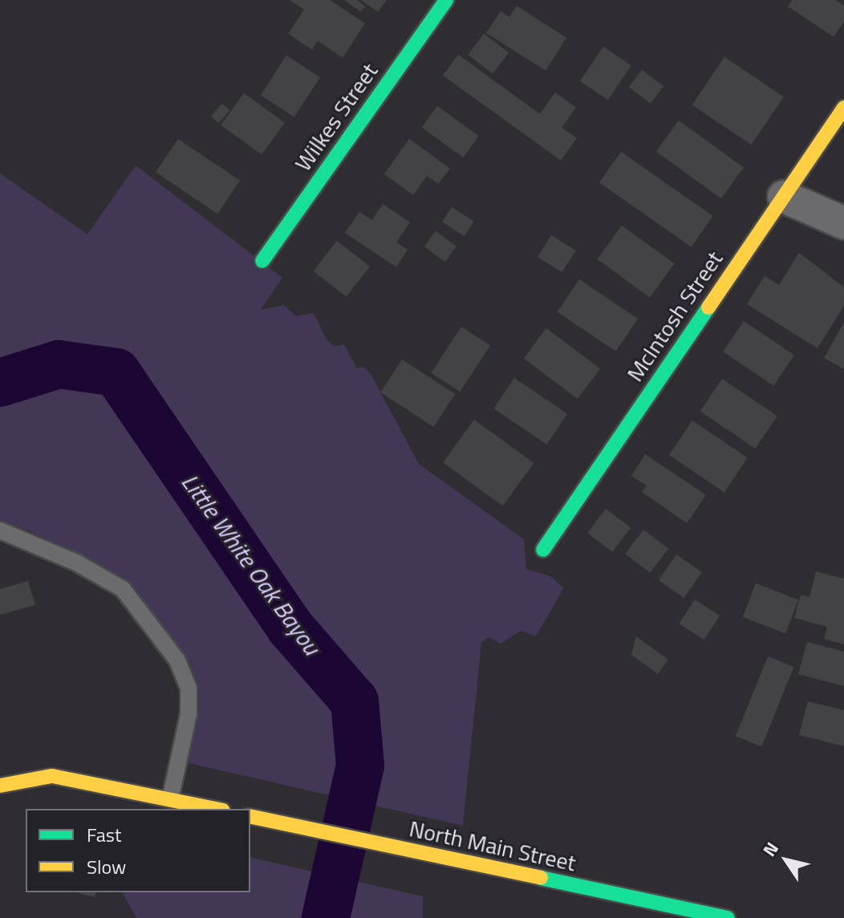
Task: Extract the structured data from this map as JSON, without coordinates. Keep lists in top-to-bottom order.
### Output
{
  "streets": {
    "street": ["Wilkes Street", "McIntosh Street", "North Main Street"]
  },
  "water": ["Little White Oak Bayou"],
  "legend": ["Fast", "Slow"],
  "north": "top left"
}
